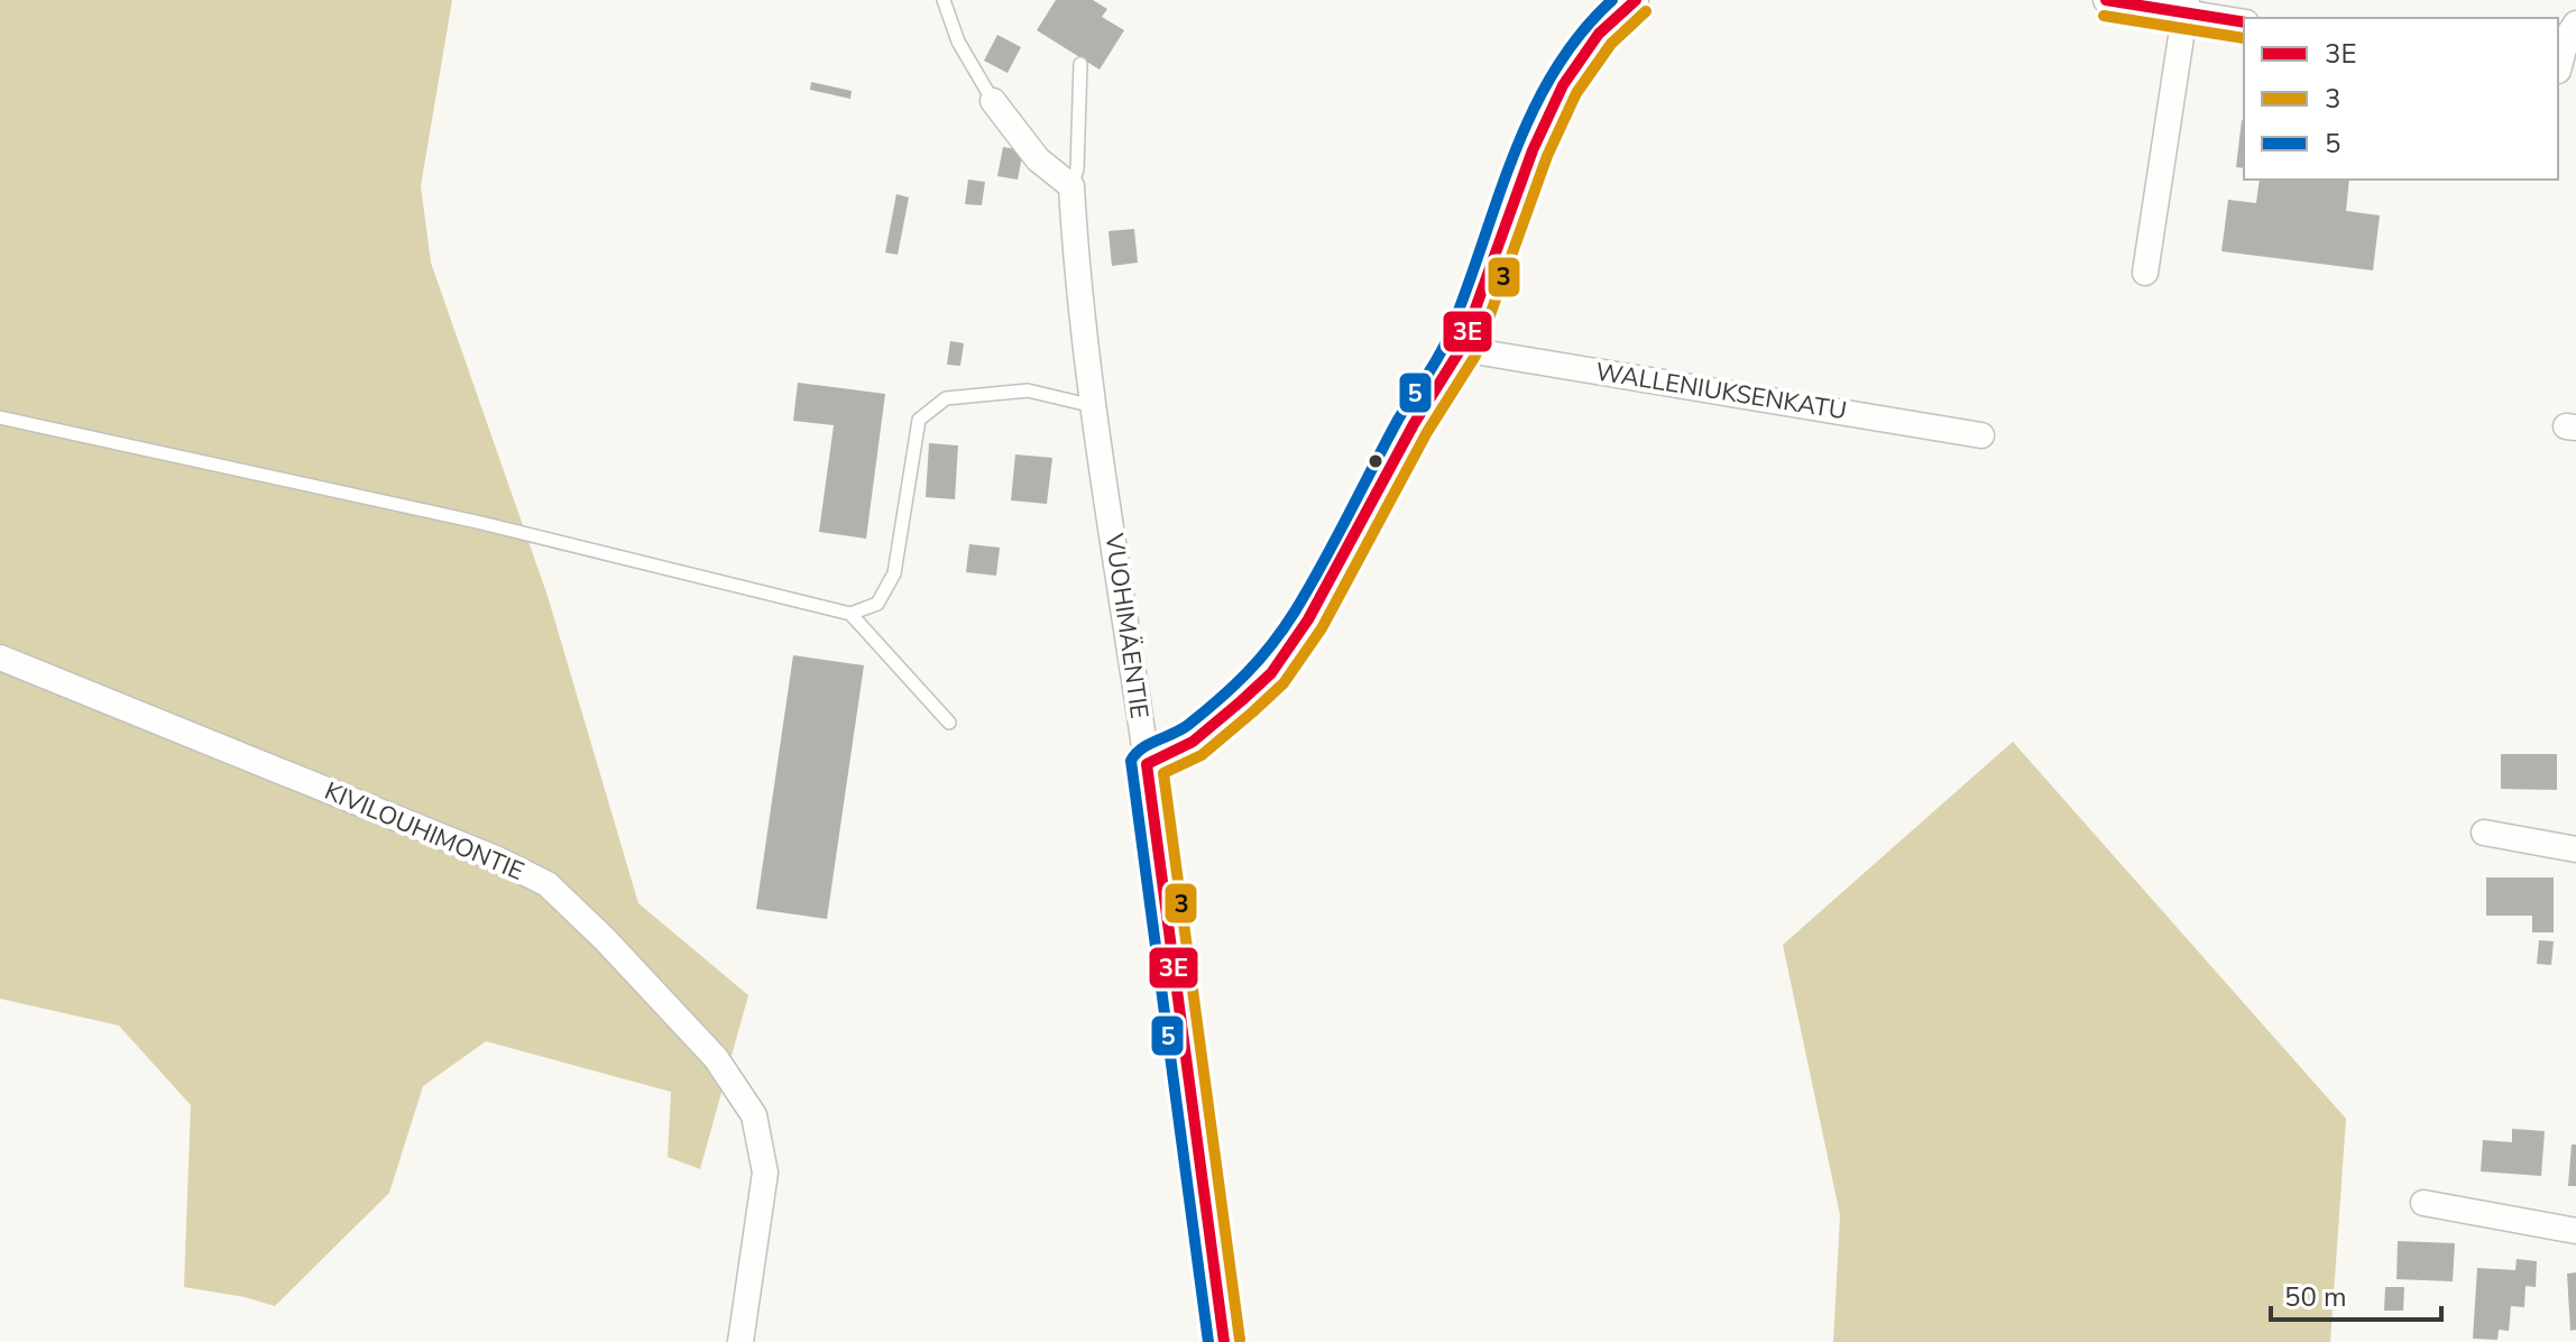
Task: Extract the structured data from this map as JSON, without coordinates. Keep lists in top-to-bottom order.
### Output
{
  "streets": {
    "street": ["WALLENIUKSENKATU", "VUOHIMÄENTIE", "KIVILOUHIMONTIE"]
  },
  "lines": ["transit line 3E", "transit line 5", "transit line 3"],
  "legend": ["3E", "3", "5"],
  "scale_bar": "50 m"
}
